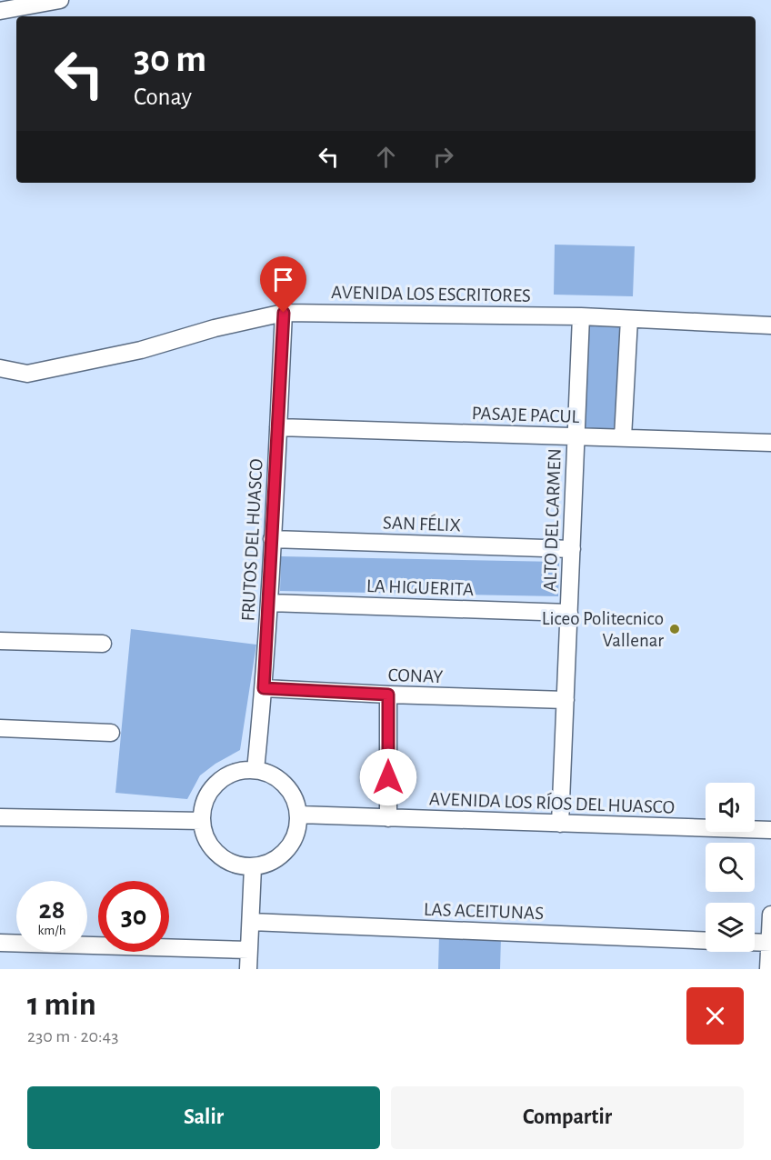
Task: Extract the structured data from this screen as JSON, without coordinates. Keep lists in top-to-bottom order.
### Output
{
  "streets": {
    "street": [
      "AVENIDA LOS ESCRITORES",
      "PASAJE PACUL",
      "ALTO DEL CARMEN",
      "SAN FÉLIX",
      "FRUTOS DEL HUASCO",
      "LA HIGUERITA",
      "CONAY",
      "AVENIDA LOS RÍOS DEL HUASCO",
      "LAS ACEITUNAS"
    ]
  },
  "crossings": [
    ["AVENIDA LOS ESCRITORES", "ALTO DEL CARMEN"],
    ["AVENIDA LOS ESCRITORES", "FRUTOS DEL HUASCO"],
    ["PASAJE PACUL", "ALTO DEL CARMEN"],
    ["PASAJE PACUL", "FRUTOS DEL HUASCO"],
    ["ALTO DEL CARMEN", "SAN FÉLIX"],
    ["ALTO DEL CARMEN", "LA HIGUERITA"],
    ["ALTO DEL CARMEN", "CONAY"],
    ["ALTO DEL CARMEN", "AVENIDA LOS RÍOS DEL HUASCO"],
    ["SAN FÉLIX", "FRUTOS DEL HUASCO"],
    ["FRUTOS DEL HUASCO", "LA HIGUERITA"],
    ["FRUTOS DEL HUASCO", "CONAY"],
    ["FRUTOS DEL HUASCO", "AVENIDA LOS RÍOS DEL HUASCO"]
  ],
  "places": ["Liceo Politecnico Vallenar"],
  "page": {
    "turn": ["30 m", "Conay"],
    "speed": "28 km/h",
    "limit": "30",
    "heading": ["1 min", "230 m · 20:43"],
    "buttons": ["Salir", "Compartir"]
  }
}
